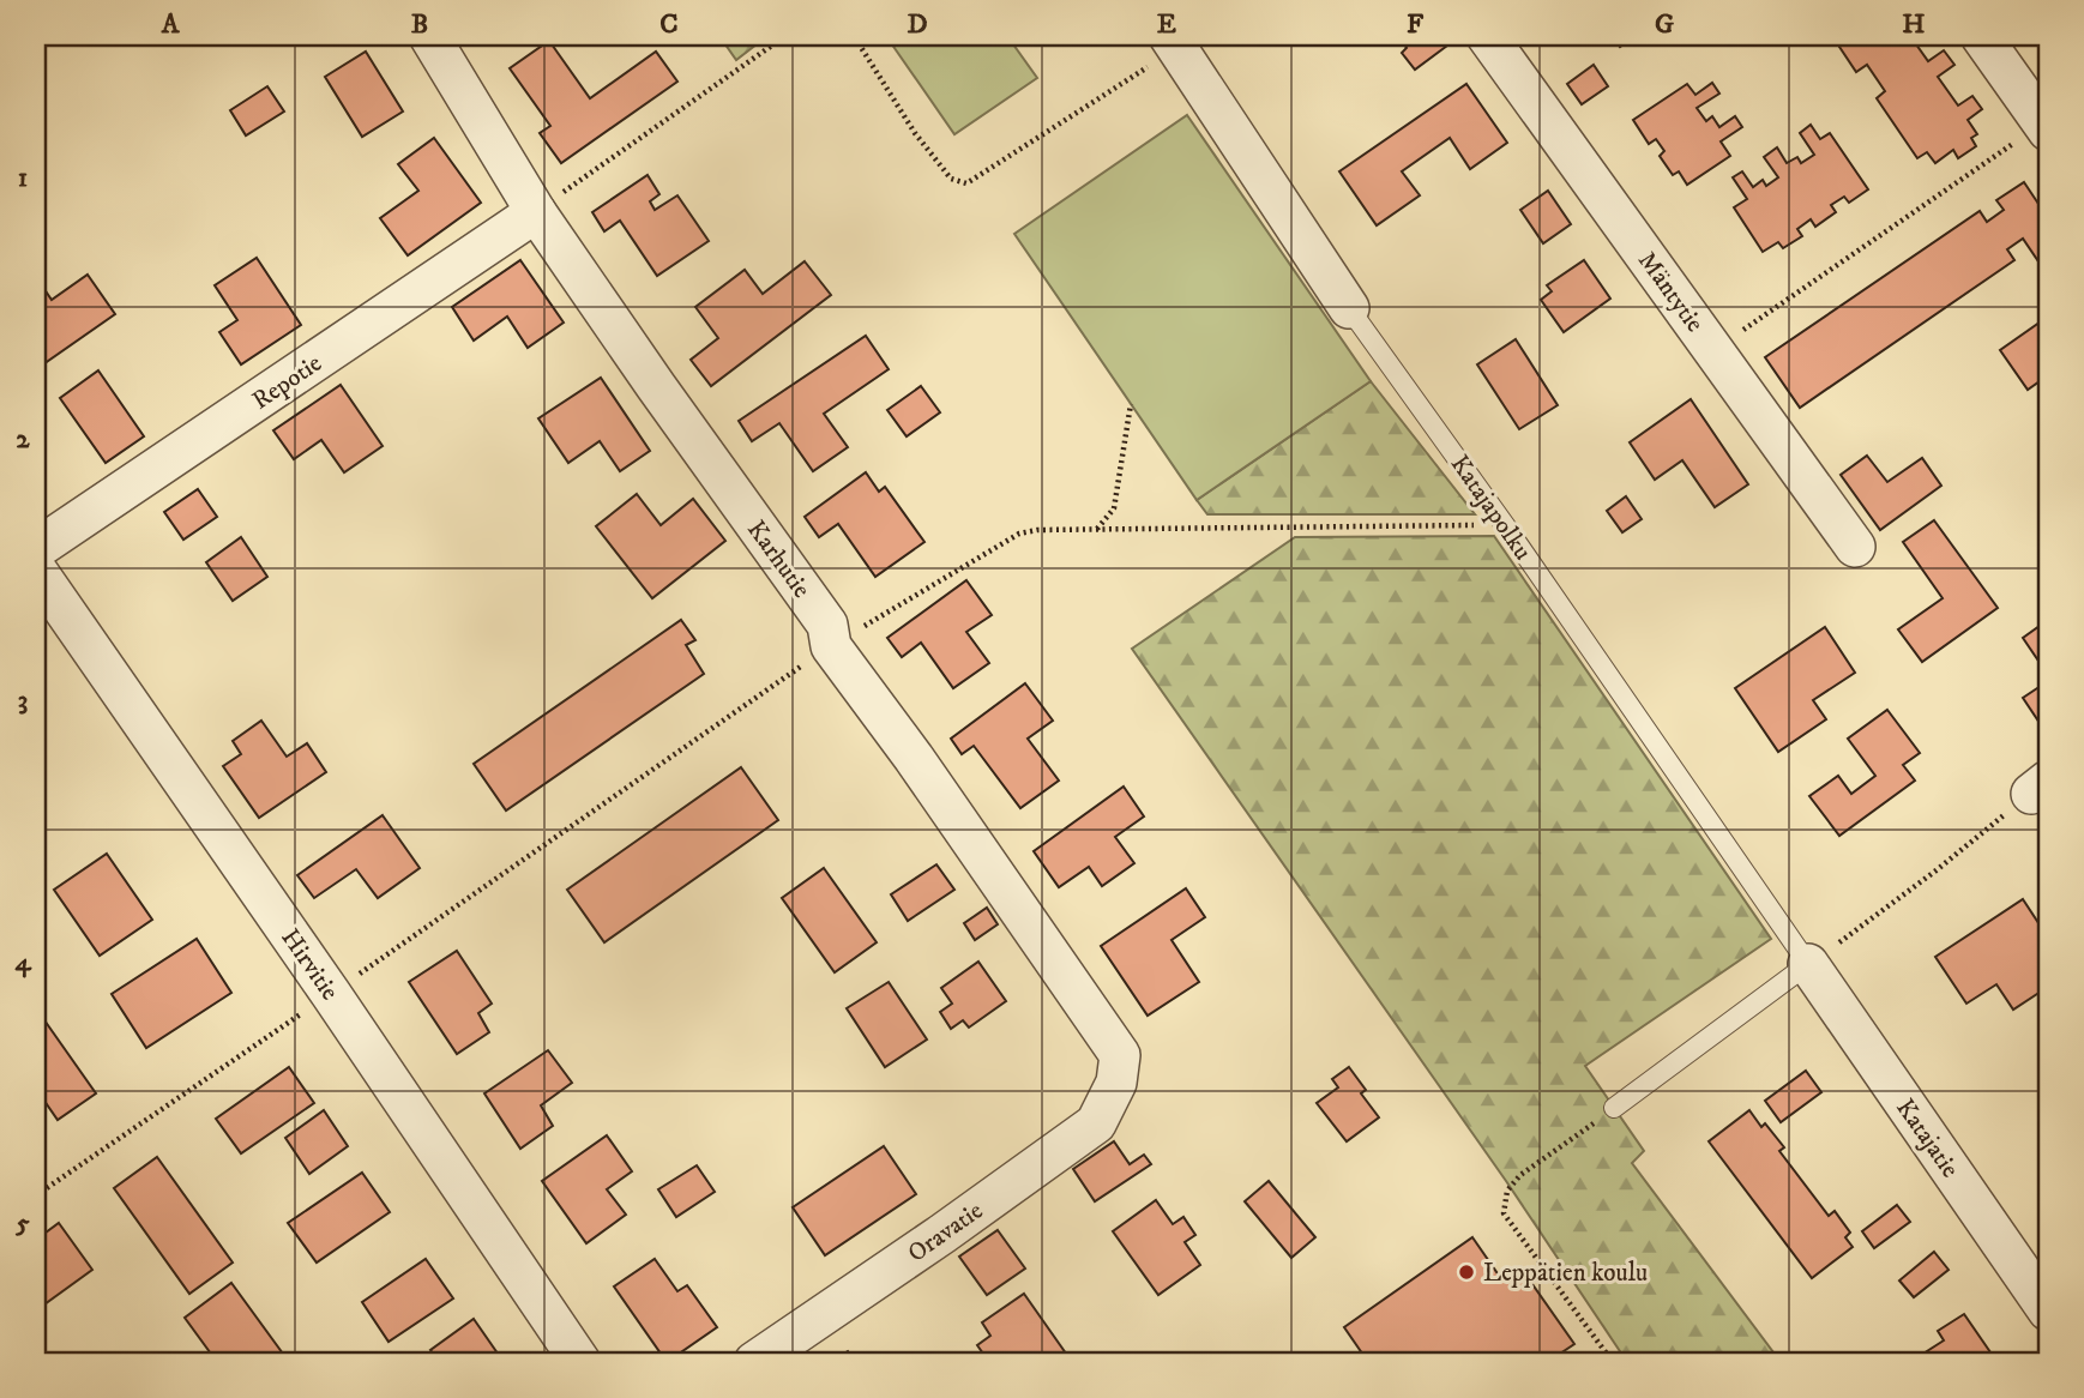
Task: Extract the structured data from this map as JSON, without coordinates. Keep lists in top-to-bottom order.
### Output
{
  "streets": {
    "street": [
      "Mäntytie",
      "Repotie",
      "Katajapolku",
      "Karhutie",
      "Hirvitie",
      "Katajatie",
      "Oravatie"
    ]
  },
  "crossings": [
    ["Repotie", "Karhutie"],
    ["Katajapolku", "Katajatie"],
    ["Karhutie", "Oravatie"]
  ],
  "places": ["Leppätien koulu"],
  "grid": {
    "columns": [
      "A",
      "B",
      "C",
      "D",
      "E",
      "F",
      "G",
      "H"
    ],
    "rows": [
      "1",
      "2",
      "3",
      "4",
      "5"
    ]
  }
}
